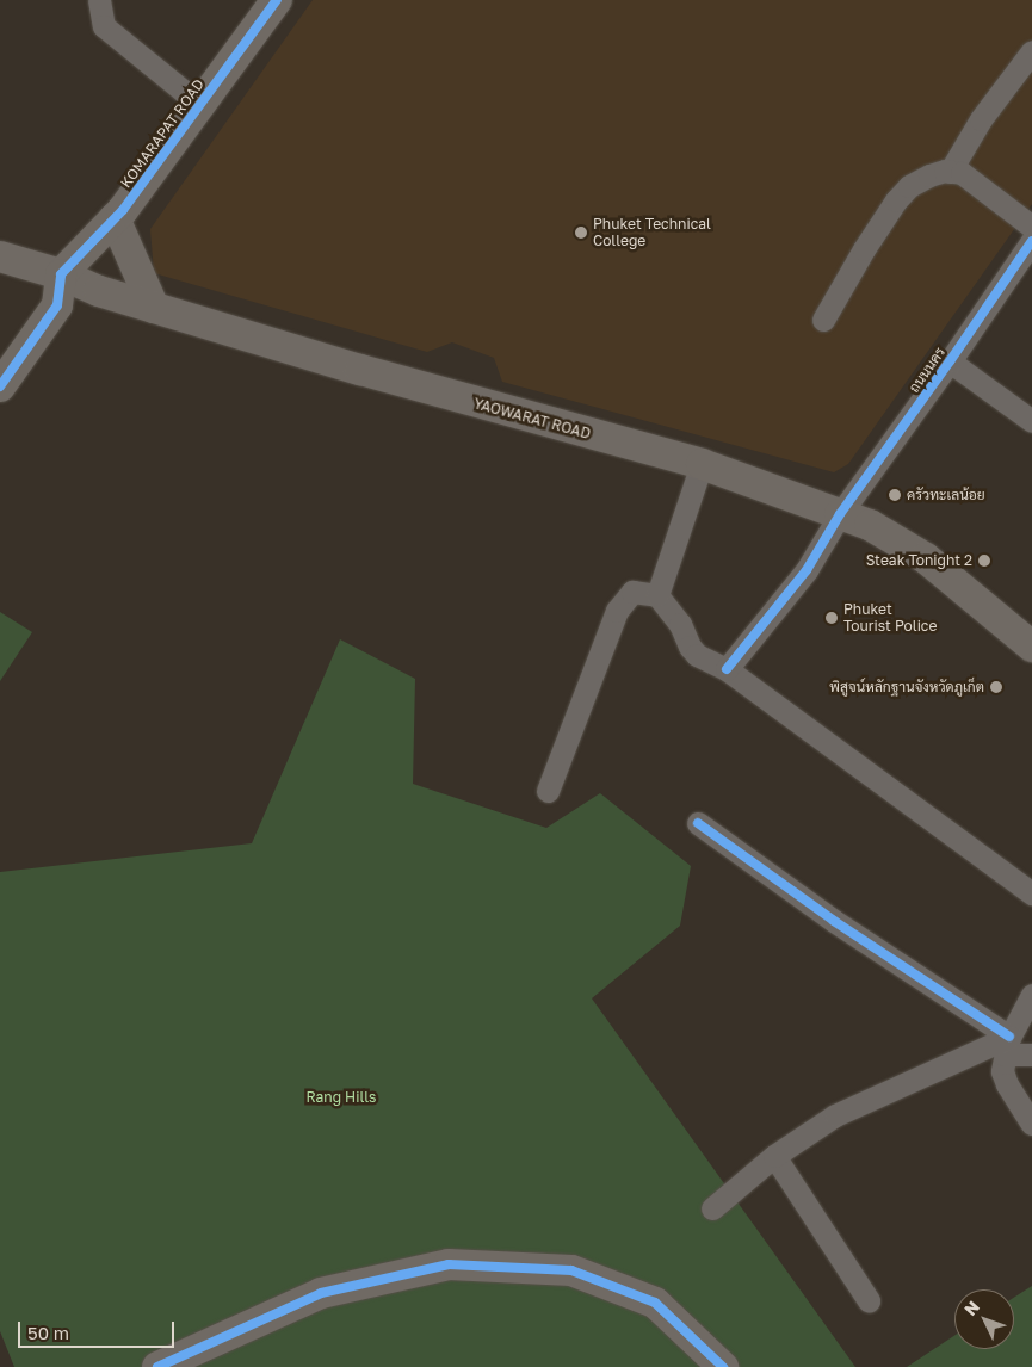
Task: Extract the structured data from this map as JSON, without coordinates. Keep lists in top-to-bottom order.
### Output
{
  "streets": {
    "main road": ["KOMARAPAT ROAD", "YAOWARAT ROAD"],
    "street": ["ถนนนคร"]
  },
  "crossings": [
    ["KOMARAPAT ROAD", "YAOWARAT ROAD"],
    ["ถนนนคร", "YAOWARAT ROAD"]
  ],
  "parks": ["Rang Hills"],
  "places": [
    "Phuket Technical College",
    "ครัวทะเลน้อย",
    "Steak Tonight 2",
    "Phuket Tourist Police",
    "พิสูจน์หลักฐานจังหวัดภูเก็ต"
  ],
  "scale_bar": "50 m",
  "north": "top left"
}
